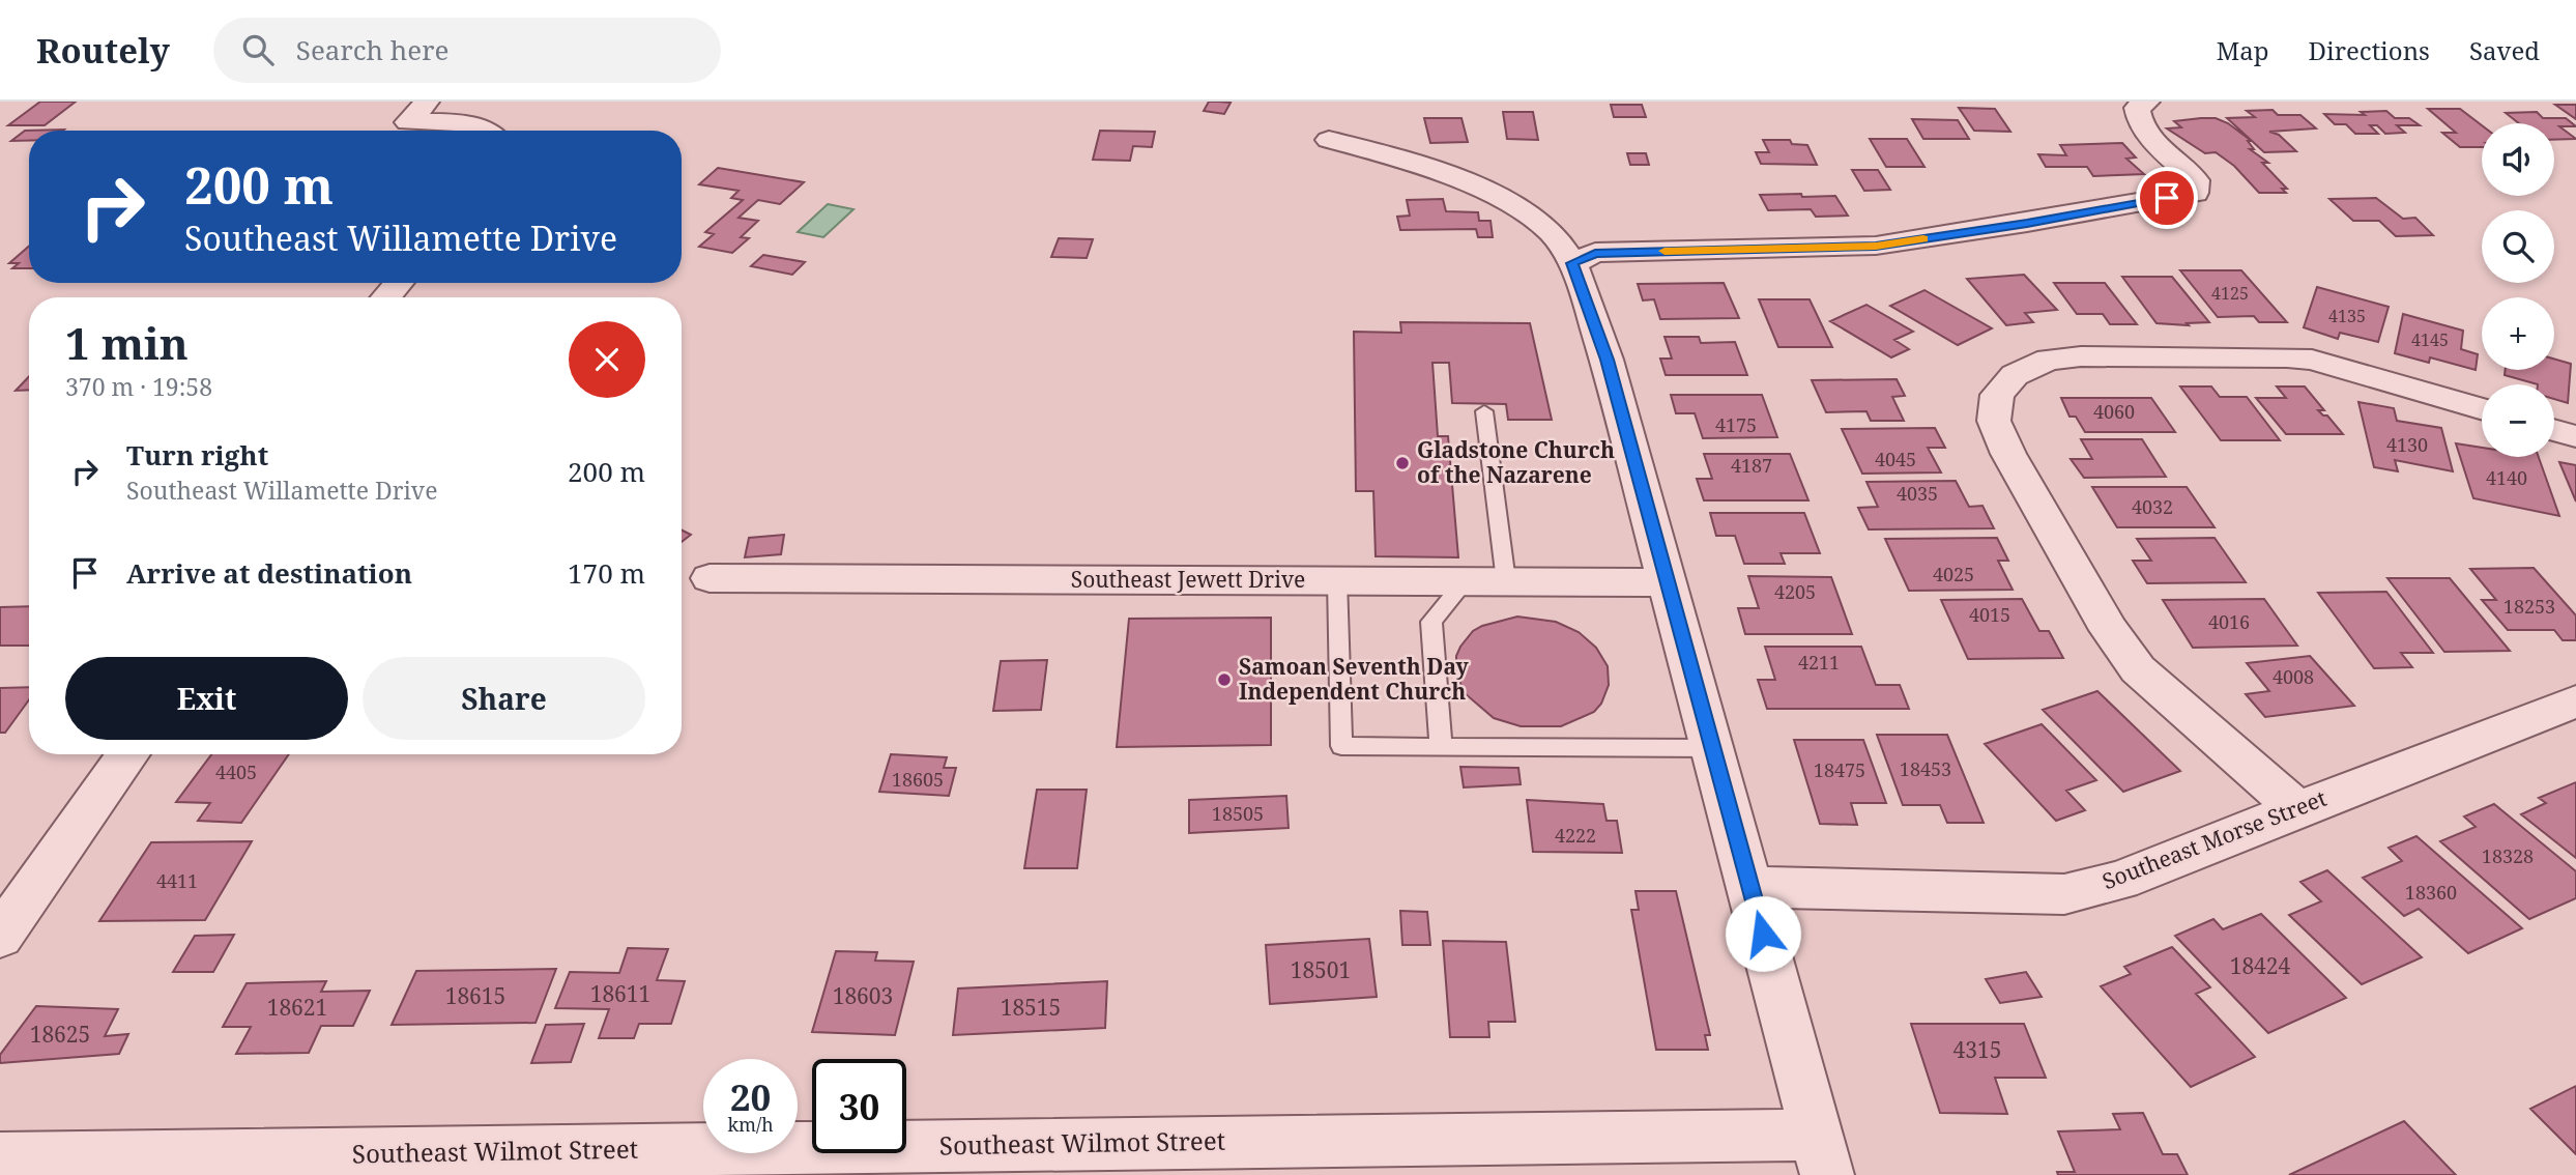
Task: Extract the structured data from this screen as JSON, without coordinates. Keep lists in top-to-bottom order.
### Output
{
  "streets": {
    "street": ["Southeast Jewett Drive", "Southeast Morse Street", "Southeast Wilmot Street"]
  },
  "places": ["Gladstone Church of the Nazarene", "Samoan Seventh Day Independent Church"],
  "house_numbers": [
    "4125",
    "4135",
    "4145",
    "4060",
    "4175",
    "4130",
    "4045",
    "4187",
    "4140",
    "4035",
    "4032",
    "4025",
    "4205",
    "18253",
    "4015",
    "4016",
    "4211",
    "4008",
    "18453",
    "18475",
    "4405",
    "18605",
    "18505",
    "4222",
    "18328",
    "4411",
    "18360",
    "18424",
    "18501",
    "18611",
    "18615",
    "18603",
    "18621",
    "18515",
    "18625",
    "4315"
  ],
  "page": {
    "header": "Routely",
    "search": "Search here",
    "nav": ["Map", "Directions", "Saved"],
    "map_buttons": ["+", "−"],
    "turn": ["200 m", "Southeast Willamette Drive"],
    "heading": ["1 min", "370 m · 19:58"],
    "list": [
      {
        "name": "Turn right",
        "note": "Southeast Willamette Drive",
        "value": "200 m"
      },
      {
        "name": "Arrive at destination",
        "value": "170 m"
      }
    ],
    "buttons": ["Exit", "Share"],
    "speed": "20 km/h",
    "limit": "30"
  }
}
